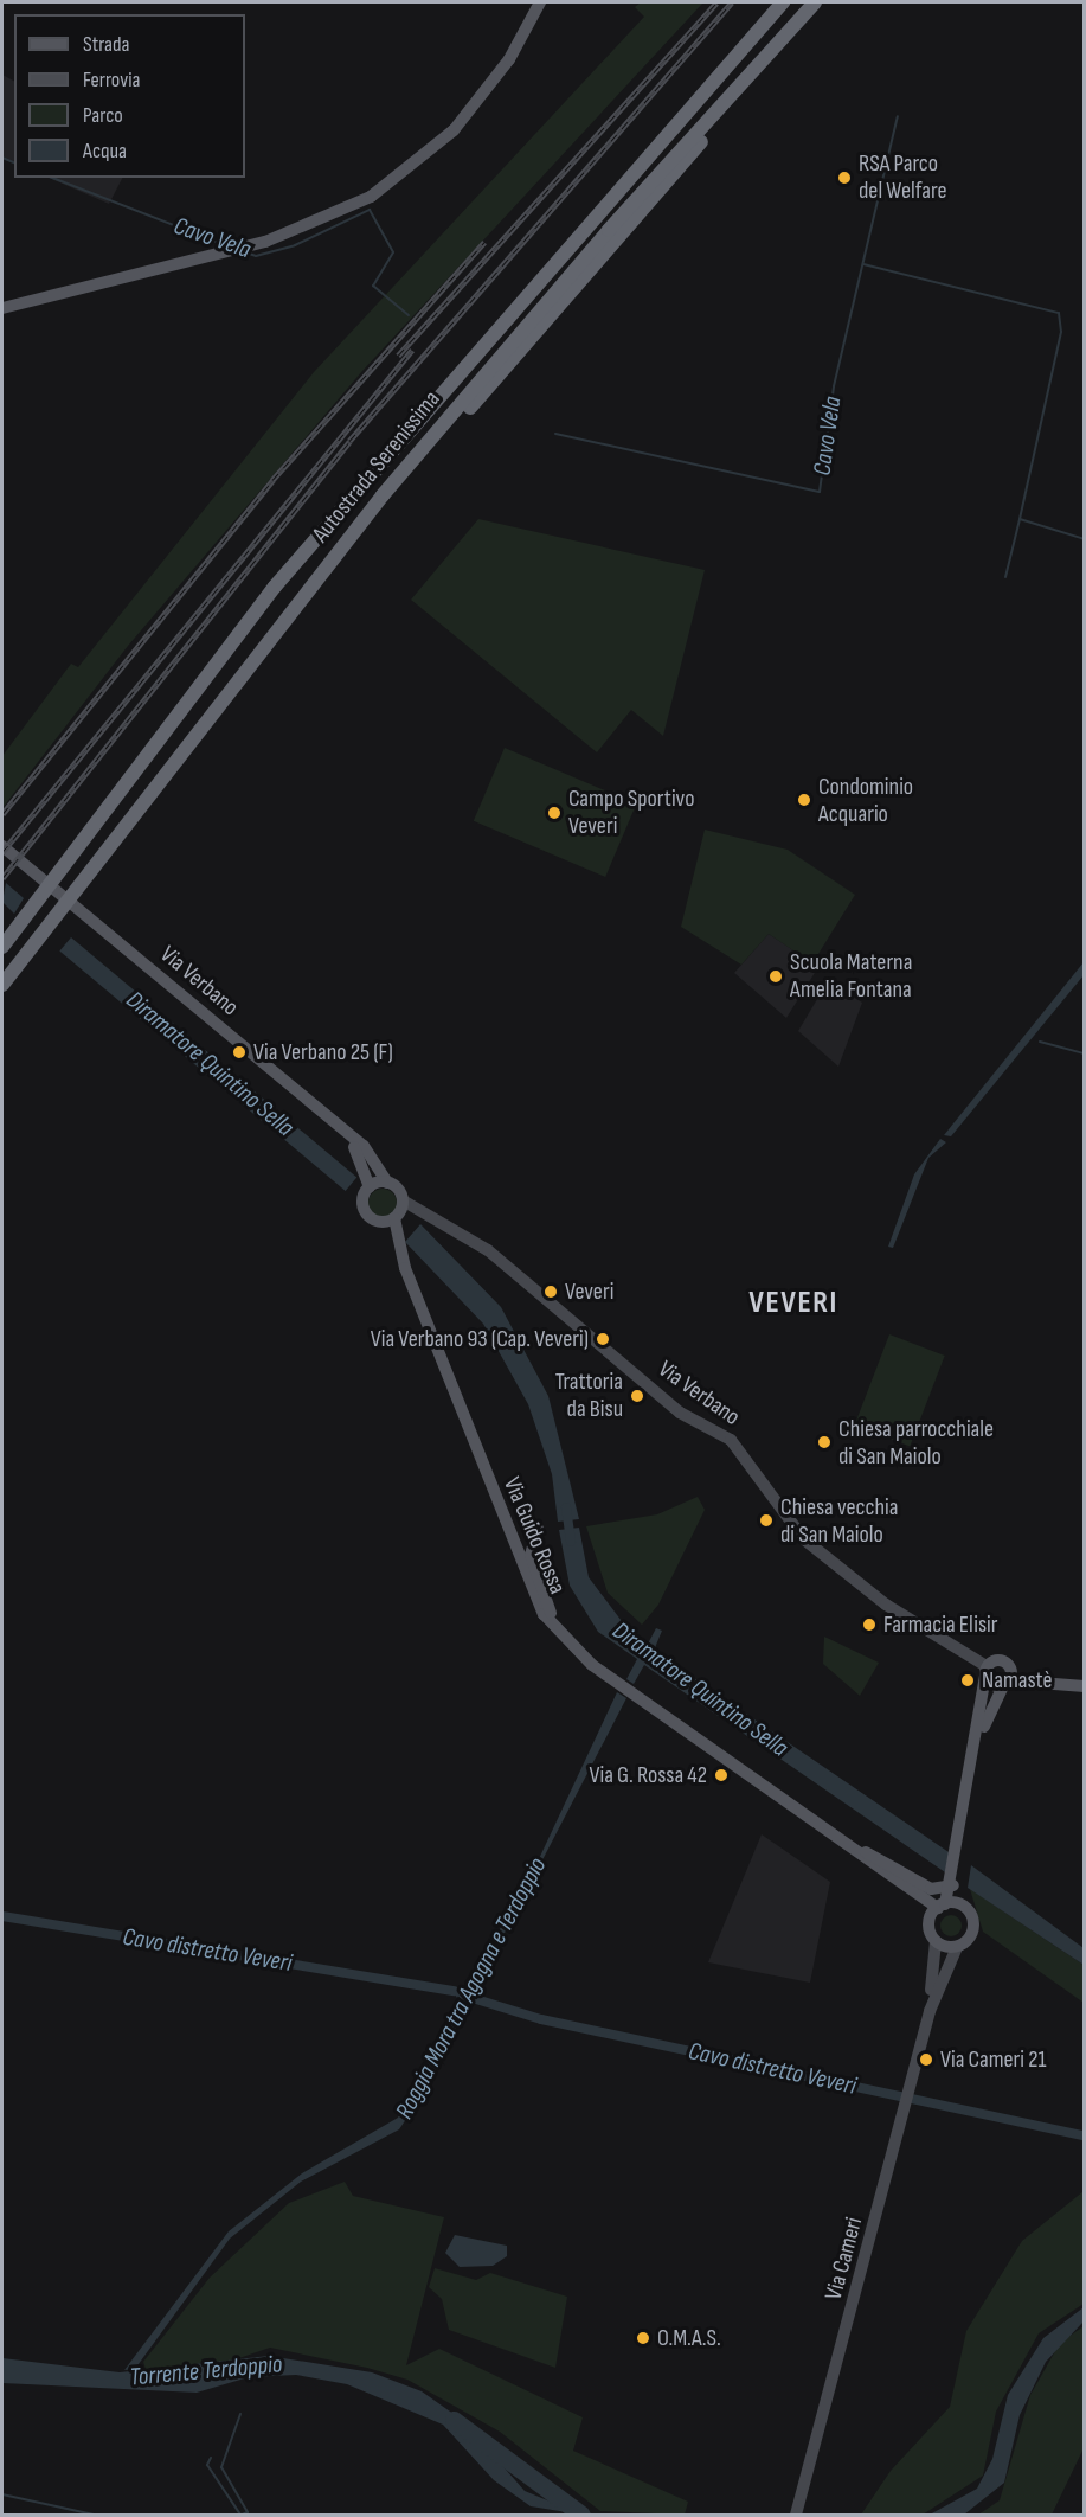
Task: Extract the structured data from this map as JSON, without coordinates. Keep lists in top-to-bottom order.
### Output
{
  "streets": {
    "highway": ["Autostrada Serenissima"],
    "main road": ["Via Verbano", "Via Guido Rossa"],
    "street": ["Via Cameri"]
  },
  "districts": ["VEVERI"],
  "water": [
    "Cavo Vela",
    "Diramatore Quintino Sella",
    "Cavo distretto Veveri",
    "Roggia Mora tra Agogna e Terdoppio",
    "Torrente Terdoppio"
  ],
  "places": [
    "RSA Parco del Welfare",
    "Condominio Acquario",
    "Campo Sportivo Veveri",
    "Scuola Materna Amelia Fontana",
    "Via Verbano 25 (F)",
    "Veveri",
    "Via Verbano 93 (Cap. Veveri)",
    "Trattoria da Bisu",
    "Chiesa parrocchiale di San Maiolo",
    "Chiesa vecchia di San Maiolo",
    "Farmacia Elisir",
    "Namastè",
    "Via G. Rossa 42",
    "Via Cameri 21",
    "O.M.A.S."
  ],
  "legend": [
    "Strada",
    "Ferrovia",
    "Parco",
    "Acqua"
  ]
}
